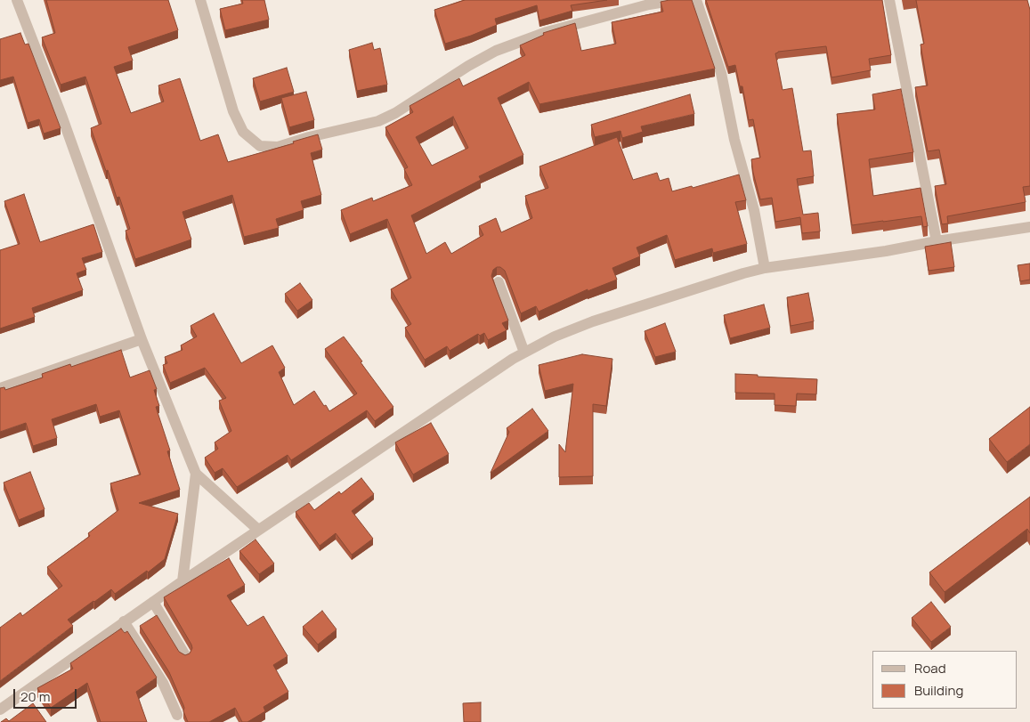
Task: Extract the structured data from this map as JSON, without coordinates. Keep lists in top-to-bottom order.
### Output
{
  "legend": ["Road", "Building"],
  "scale_bar": "20 m"
}
